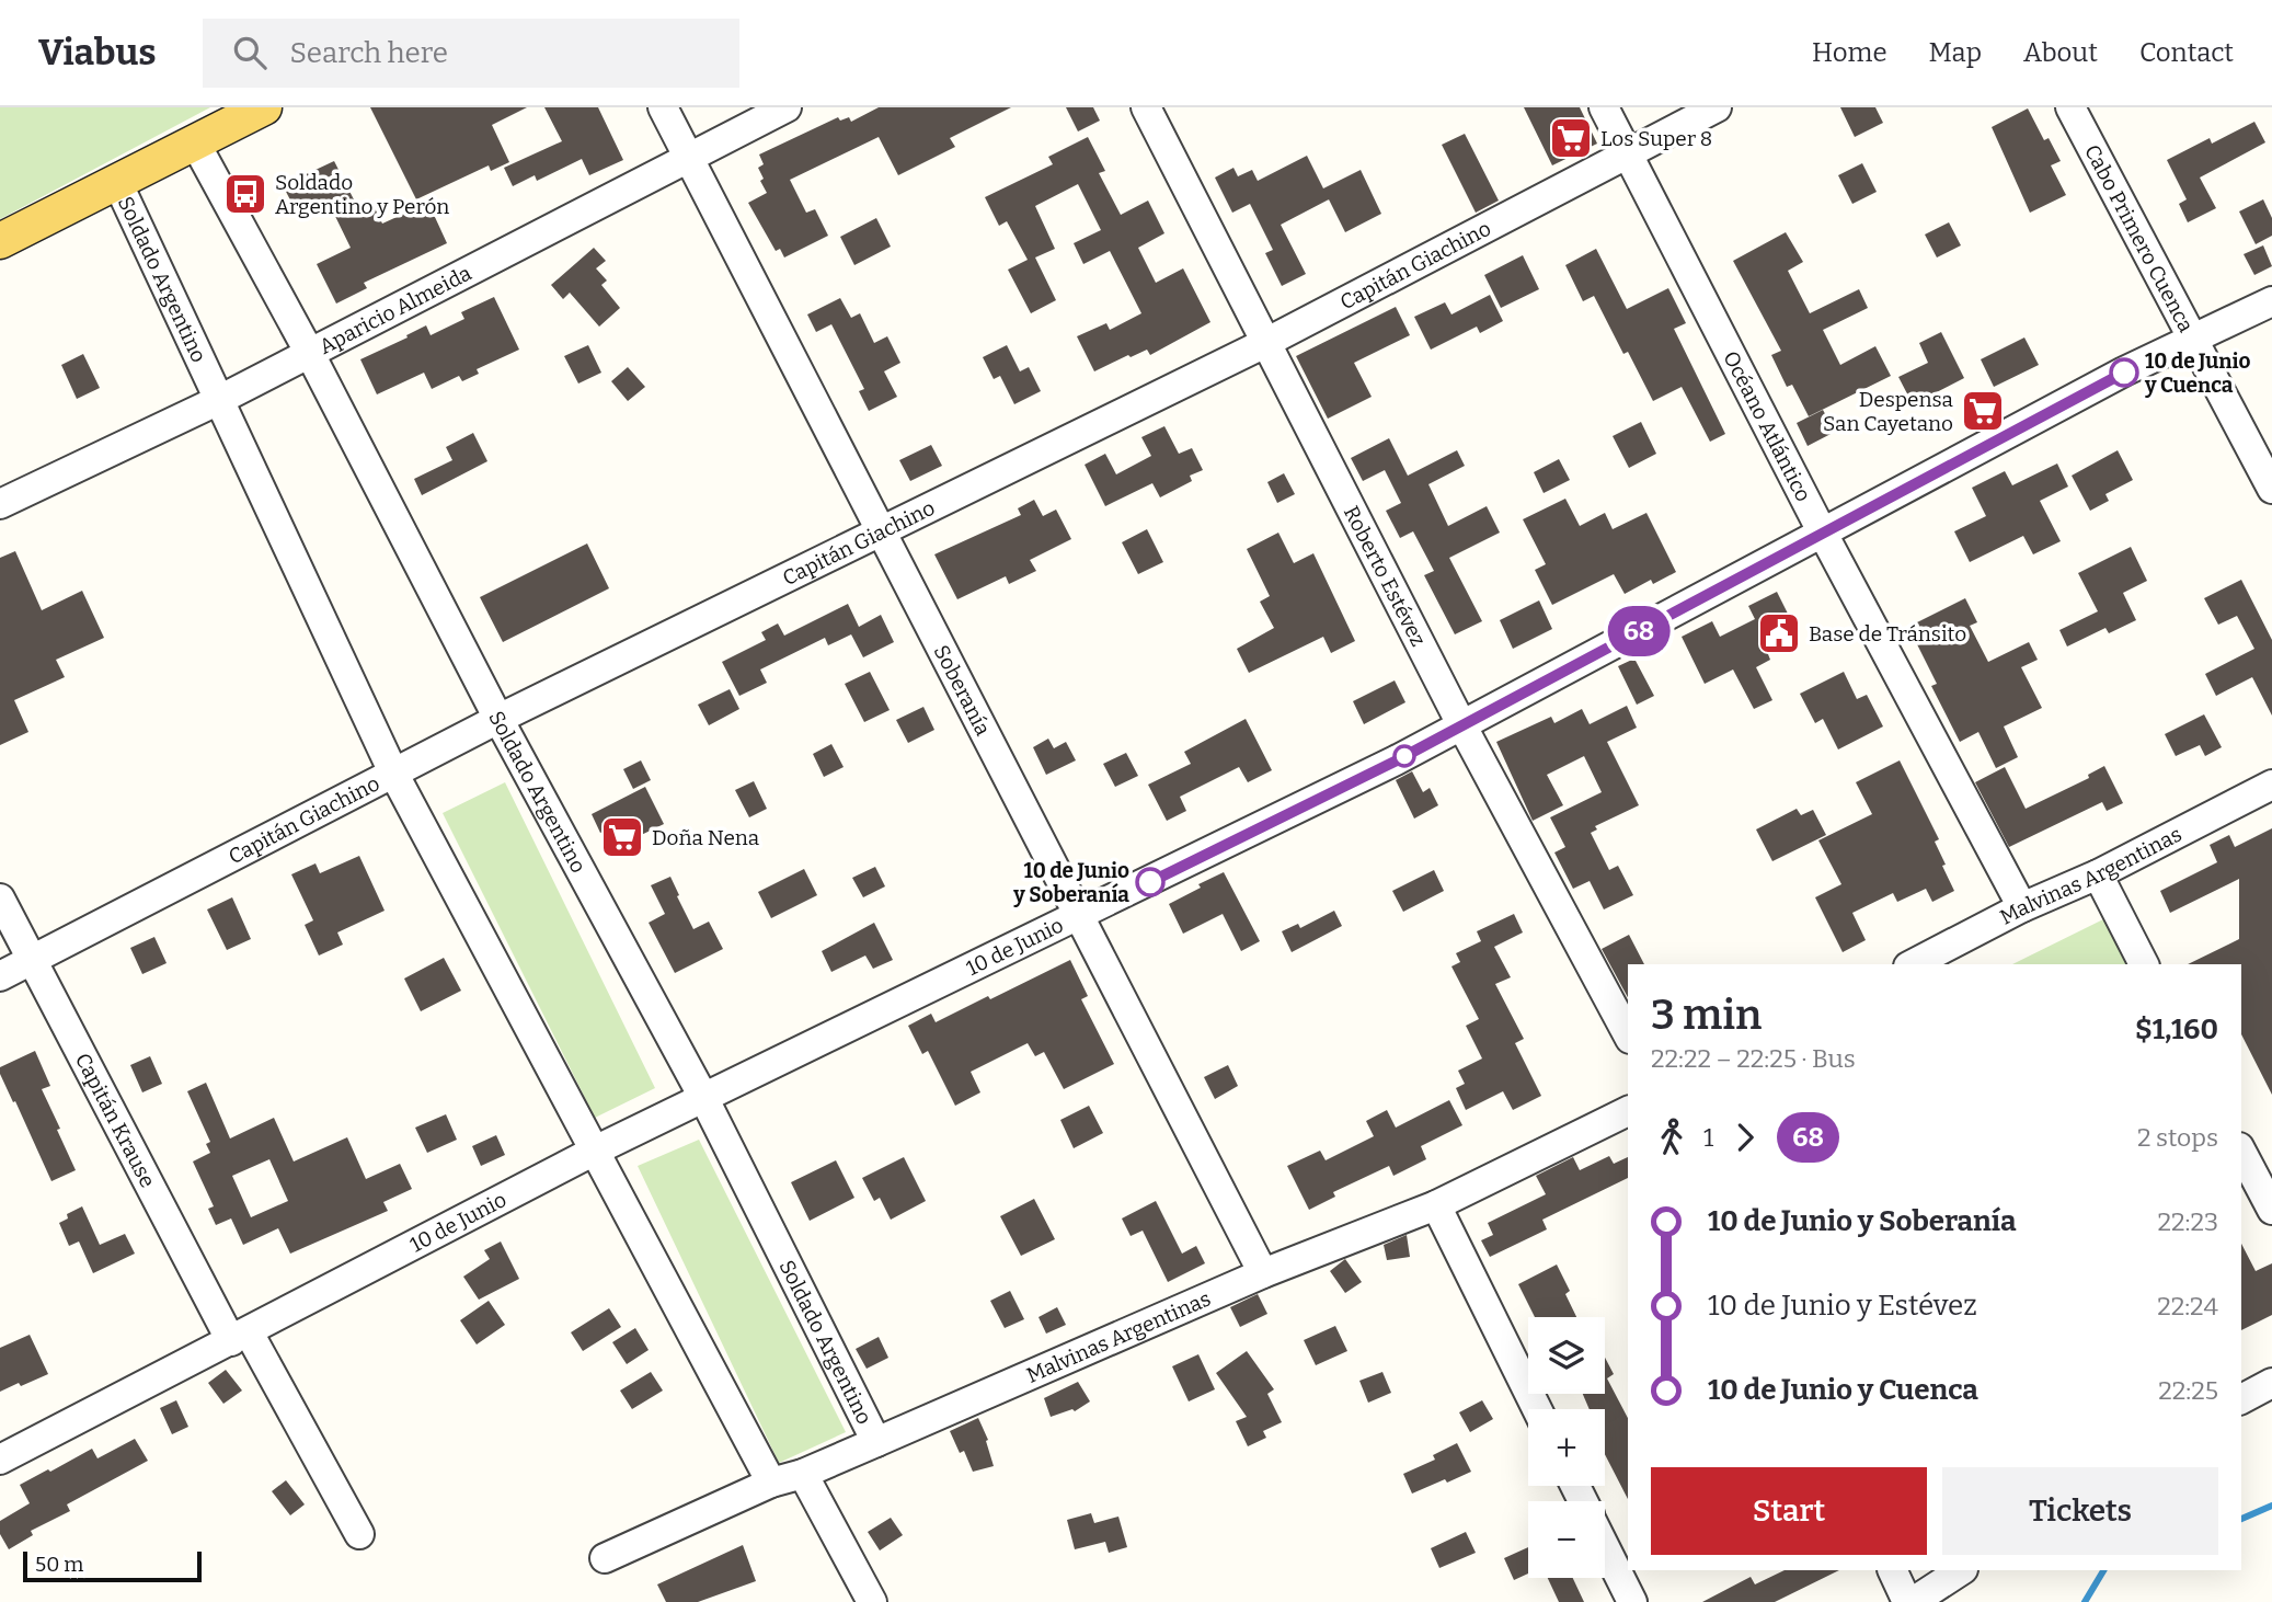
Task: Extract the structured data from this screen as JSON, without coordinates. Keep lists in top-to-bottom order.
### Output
{
  "streets": {
    "street": [
      "Cabo Primero Cuenca",
      "Capitán Giachino",
      "Soldado Argentino",
      "Aparicio Almeida",
      "Océano Atlántico",
      "Roberto Estévez",
      "Soberanía",
      "Malvinas Argentinas",
      "10 de Junio",
      "Capitán Krause"
    ]
  },
  "crossings": [
    ["Cabo Primero Cuenca", "10 de Junio"],
    ["Capitán Giachino", "Soldado Argentino"],
    ["Capitán Giachino", "Océano Atlántico"],
    ["Capitán Giachino", "Roberto Estévez"],
    ["Capitán Giachino", "Soberanía"],
    ["Capitán Giachino", "Capitán Krause"],
    ["Soldado Argentino", "Aparicio Almeida"],
    ["Soldado Argentino", "Malvinas Argentinas"],
    ["Soldado Argentino", "10 de Junio"],
    ["Aparicio Almeida", "Soberanía"],
    ["Océano Atlántico", "Malvinas Argentinas"],
    ["Océano Atlántico", "10 de Junio"],
    ["Roberto Estévez", "10 de Junio"],
    ["Soberanía", "Malvinas Argentinas"],
    ["Soberanía", "10 de Junio"],
    ["10 de Junio", "Capitán Krause"]
  ],
  "places": {
    "supermarket": ["Los Super 8", "Despensa San Cayetano", "Doña Nena"],
    "bus stop": ["Soldado Argentino y Perón"],
    "other": ["10 de Junio y Cuenca", "10 de Junio y Soberanía"],
    "public building": ["Base de Tránsito"]
  },
  "lines": ["bus line 68"],
  "scale_bar": "50 m",
  "page": {
    "header": "Viabus",
    "search": "Search here",
    "nav": [
      "Home",
      "Map",
      "About",
      "Contact"
    ],
    "on_map": "68",
    "heading": ["3 min", "22:22 – 22:25 · Bus", "$1,160"],
    "legs": ["1", "68", "2 stops"],
    "list": [
      {
        "name": "10 de Junio y Soberanía",
        "value": "22:23"
      },
      {
        "name": "10 de Junio y Estévez",
        "value": "22:24"
      },
      {
        "name": "10 de Junio y Cuenca",
        "value": "22:25"
      }
    ],
    "map_buttons": ["+", "−"],
    "buttons": ["Start", "Tickets"],
    "scale": "50 m"
  }
}
